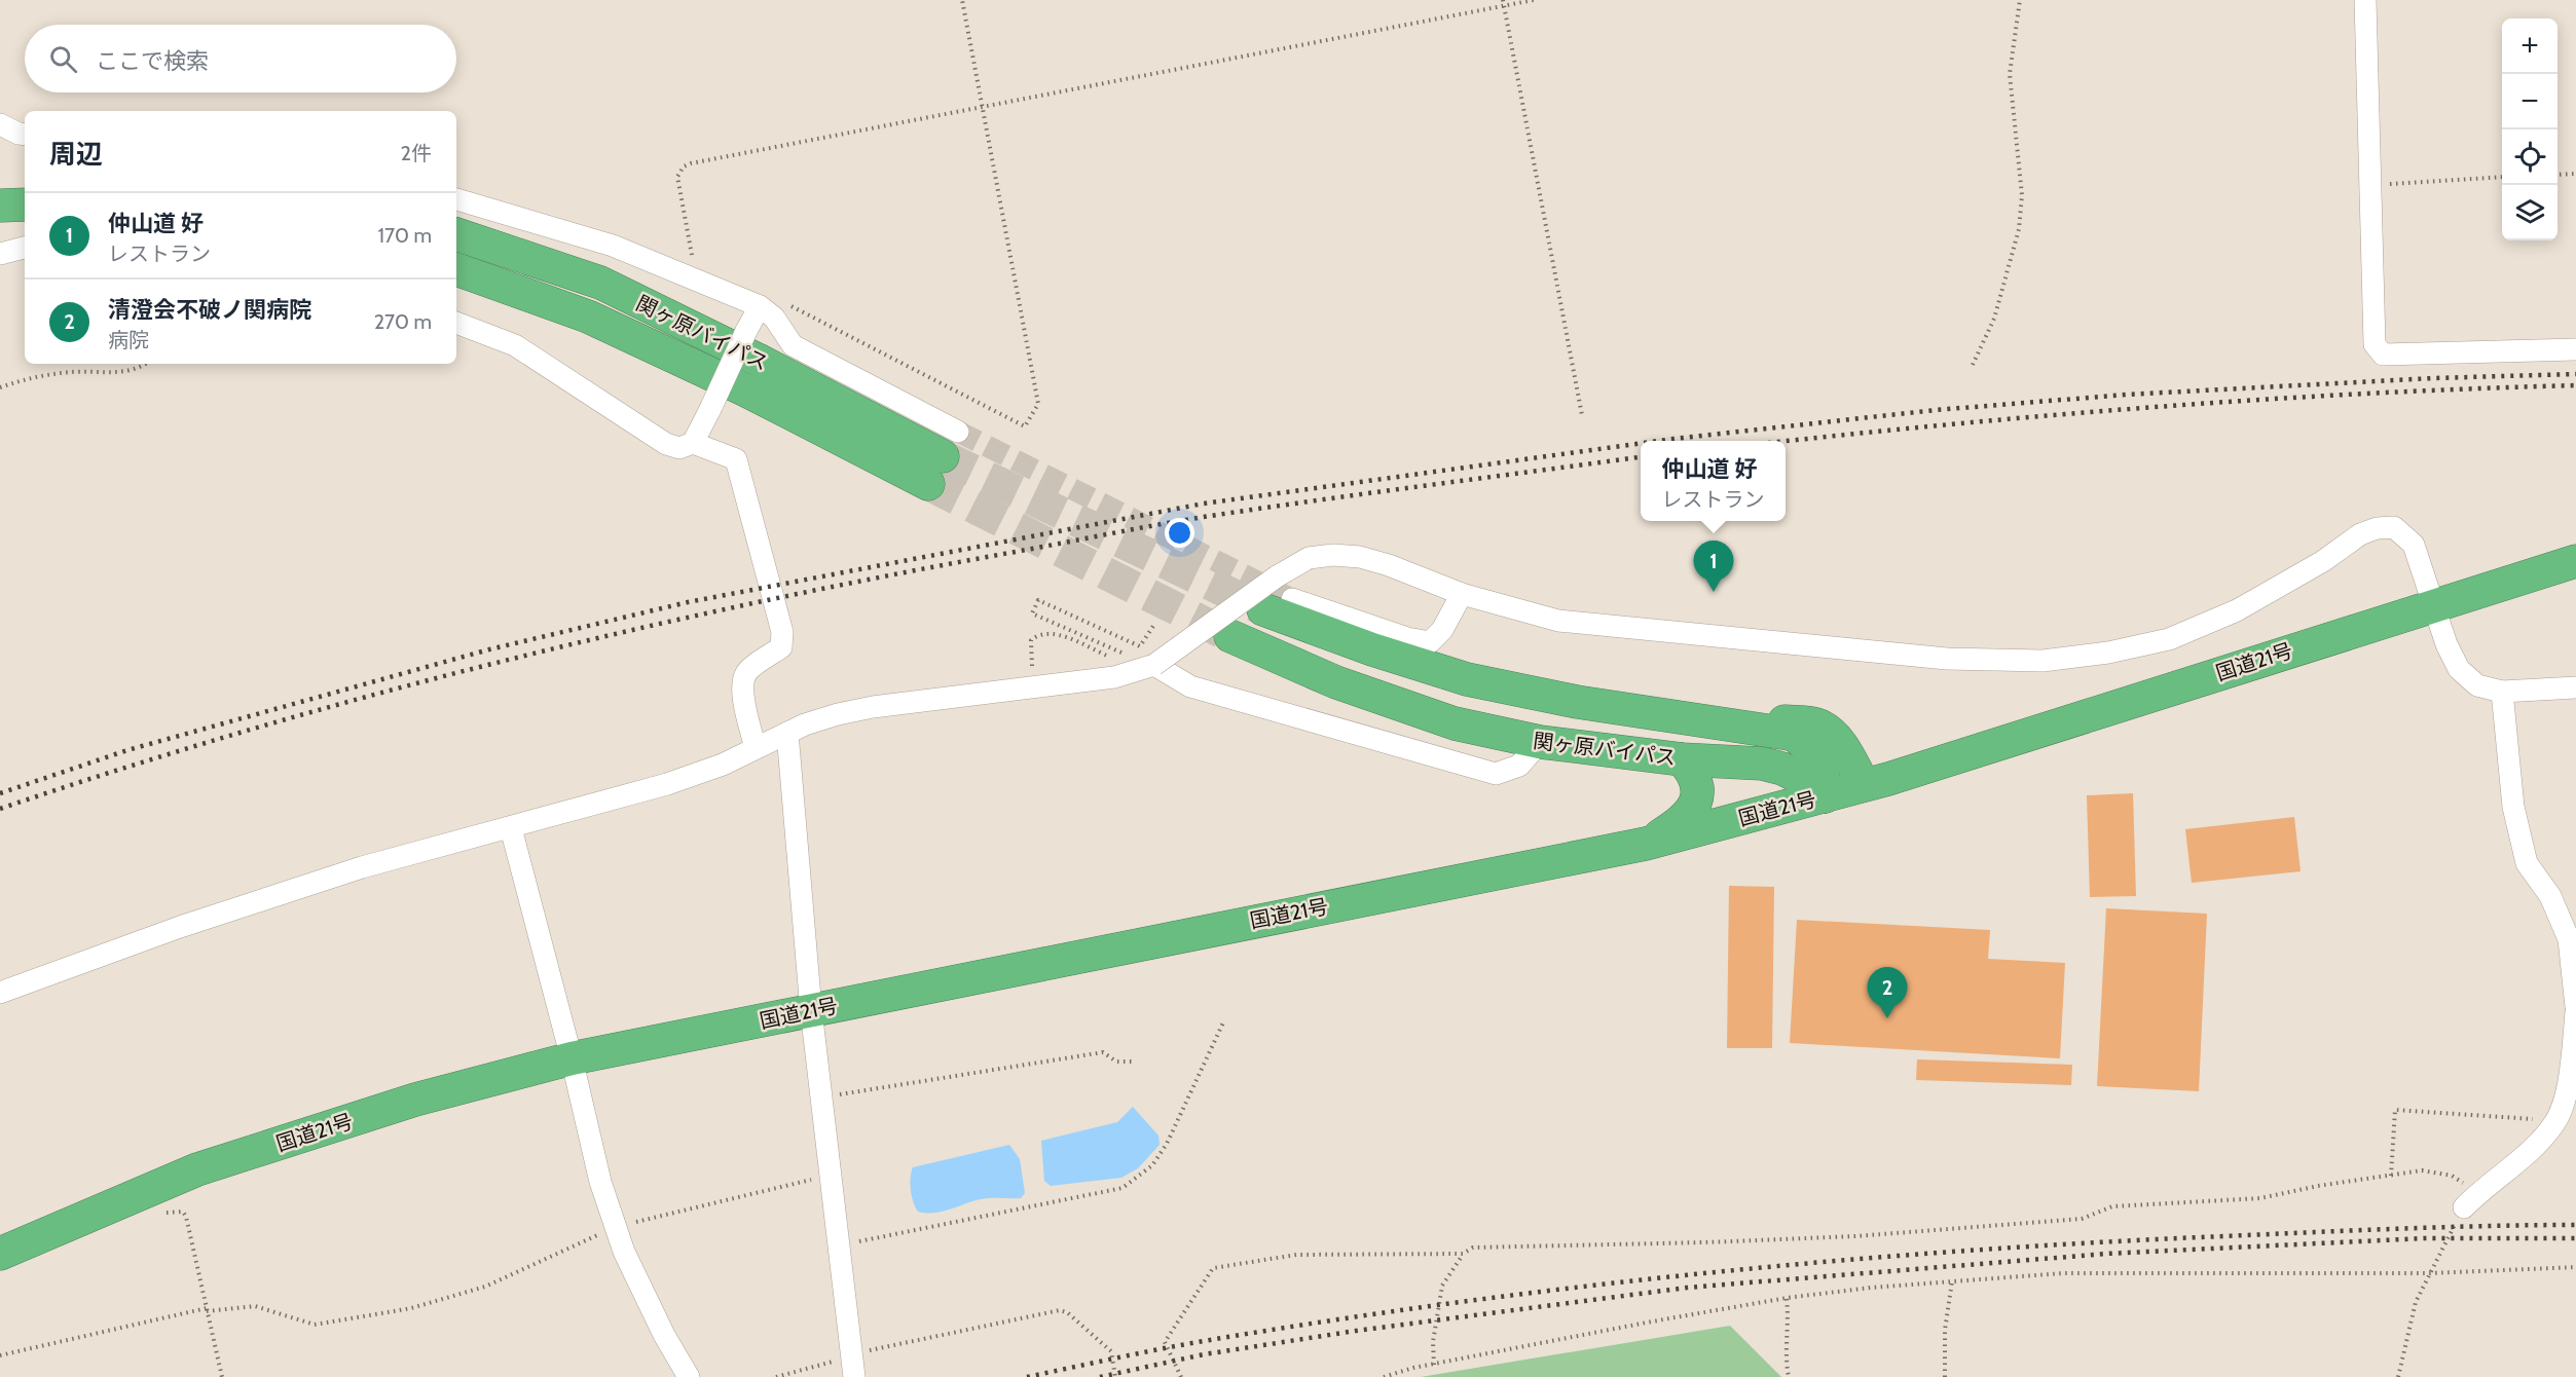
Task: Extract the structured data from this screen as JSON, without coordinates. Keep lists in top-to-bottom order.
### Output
{
  "streets": {
    "highway": ["関ヶ原バイパス", "国道21号"]
  },
  "crossings": [
    ["関ヶ原バイパス", "国道21号"]
  ],
  "page": {
    "map_buttons": ["+", "−"],
    "search": "ここで検索",
    "heading": ["周辺", "2件"],
    "list": [
      {
        "mark": "1",
        "name": "仲山道 好",
        "note": "レストラン",
        "value": "170 m"
      },
      {
        "mark": "2",
        "name": "清澄会不破ノ関病院",
        "note": "病院",
        "value": "270 m"
      }
    ],
    "popup": ["仲山道 好", "レストラン"],
    "pins": ["1", "2"]
  }
}
